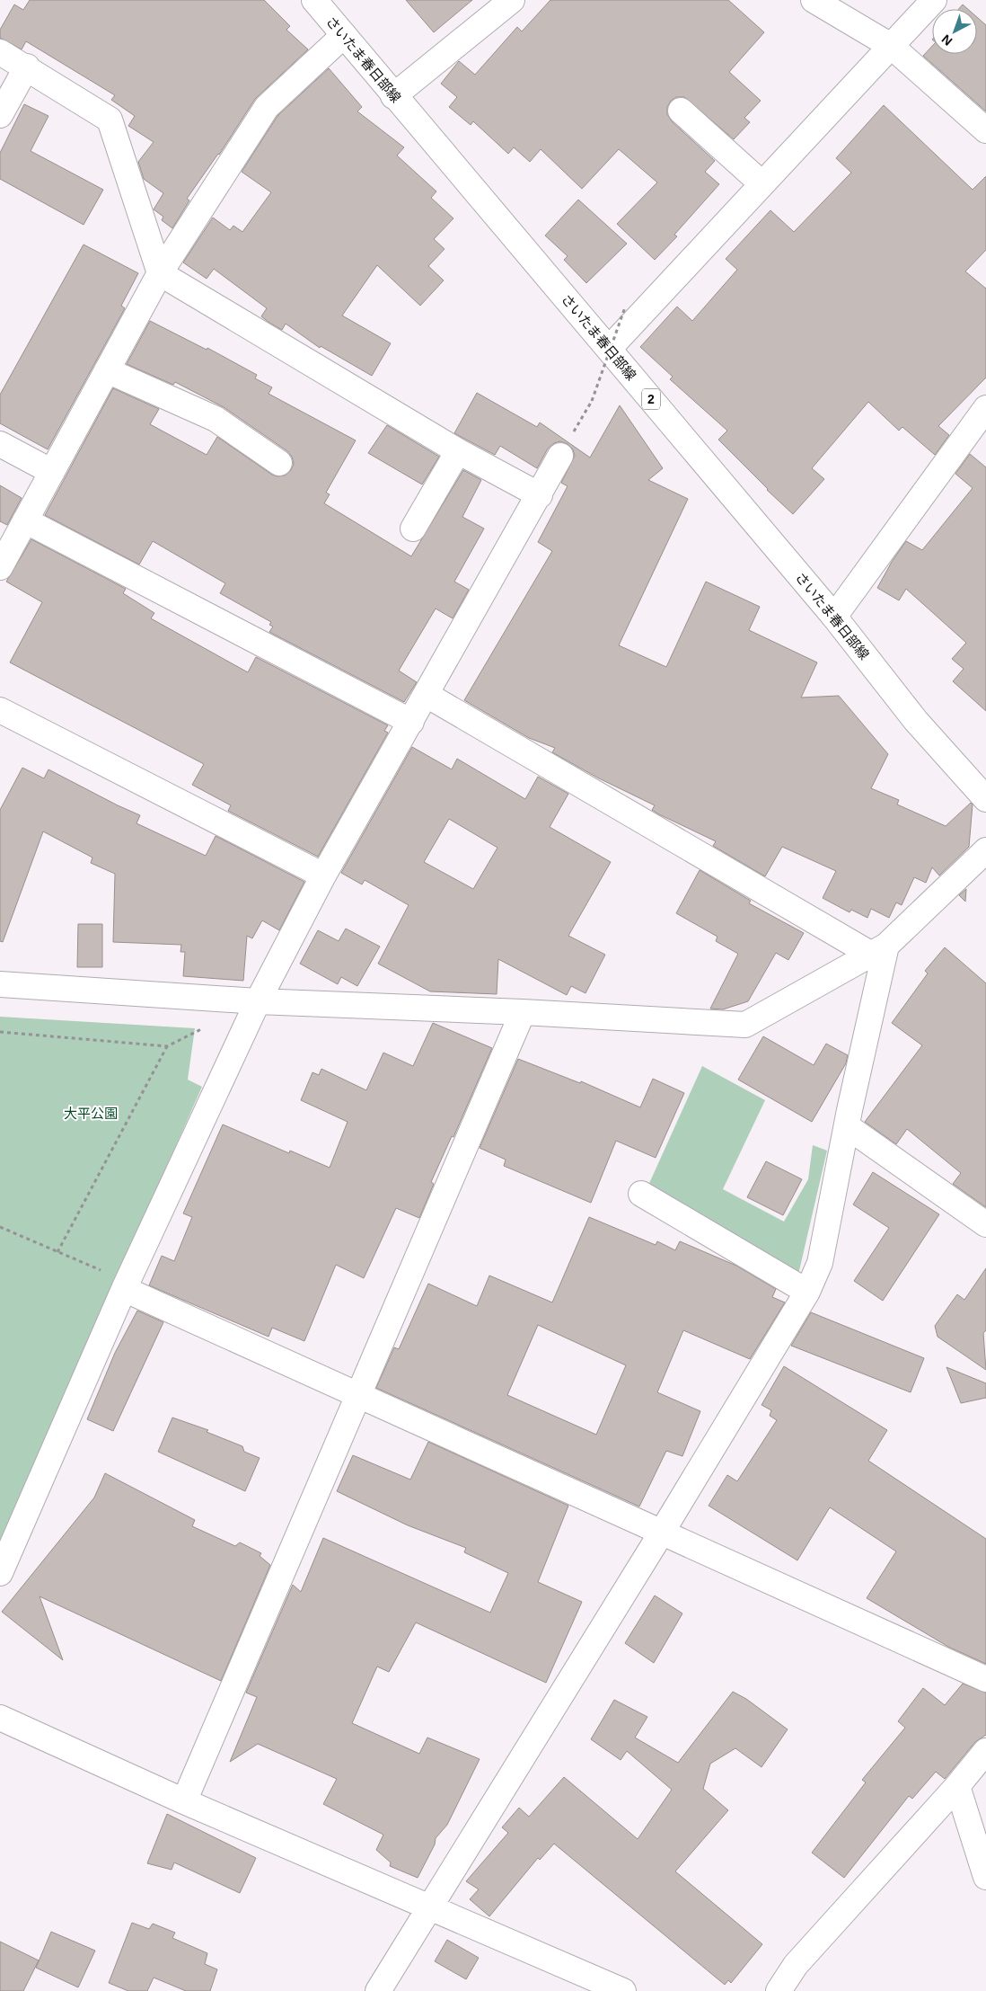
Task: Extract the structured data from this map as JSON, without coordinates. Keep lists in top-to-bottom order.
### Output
{
  "streets": {
    "street": ["さいたま春日部線", "2"]
  },
  "parks": ["大平公園"],
  "north": "bottom left"
}
